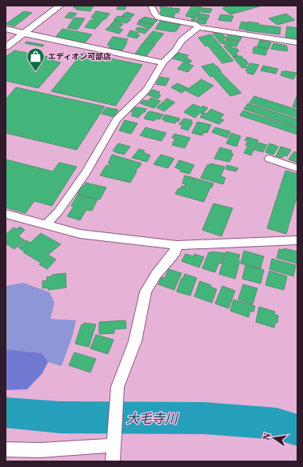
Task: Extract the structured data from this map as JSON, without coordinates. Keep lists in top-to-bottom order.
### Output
{
  "water": ["大毛寺川"],
  "places": {
    "shop": ["エディオン可部店"]
  },
  "north": "left"
}
